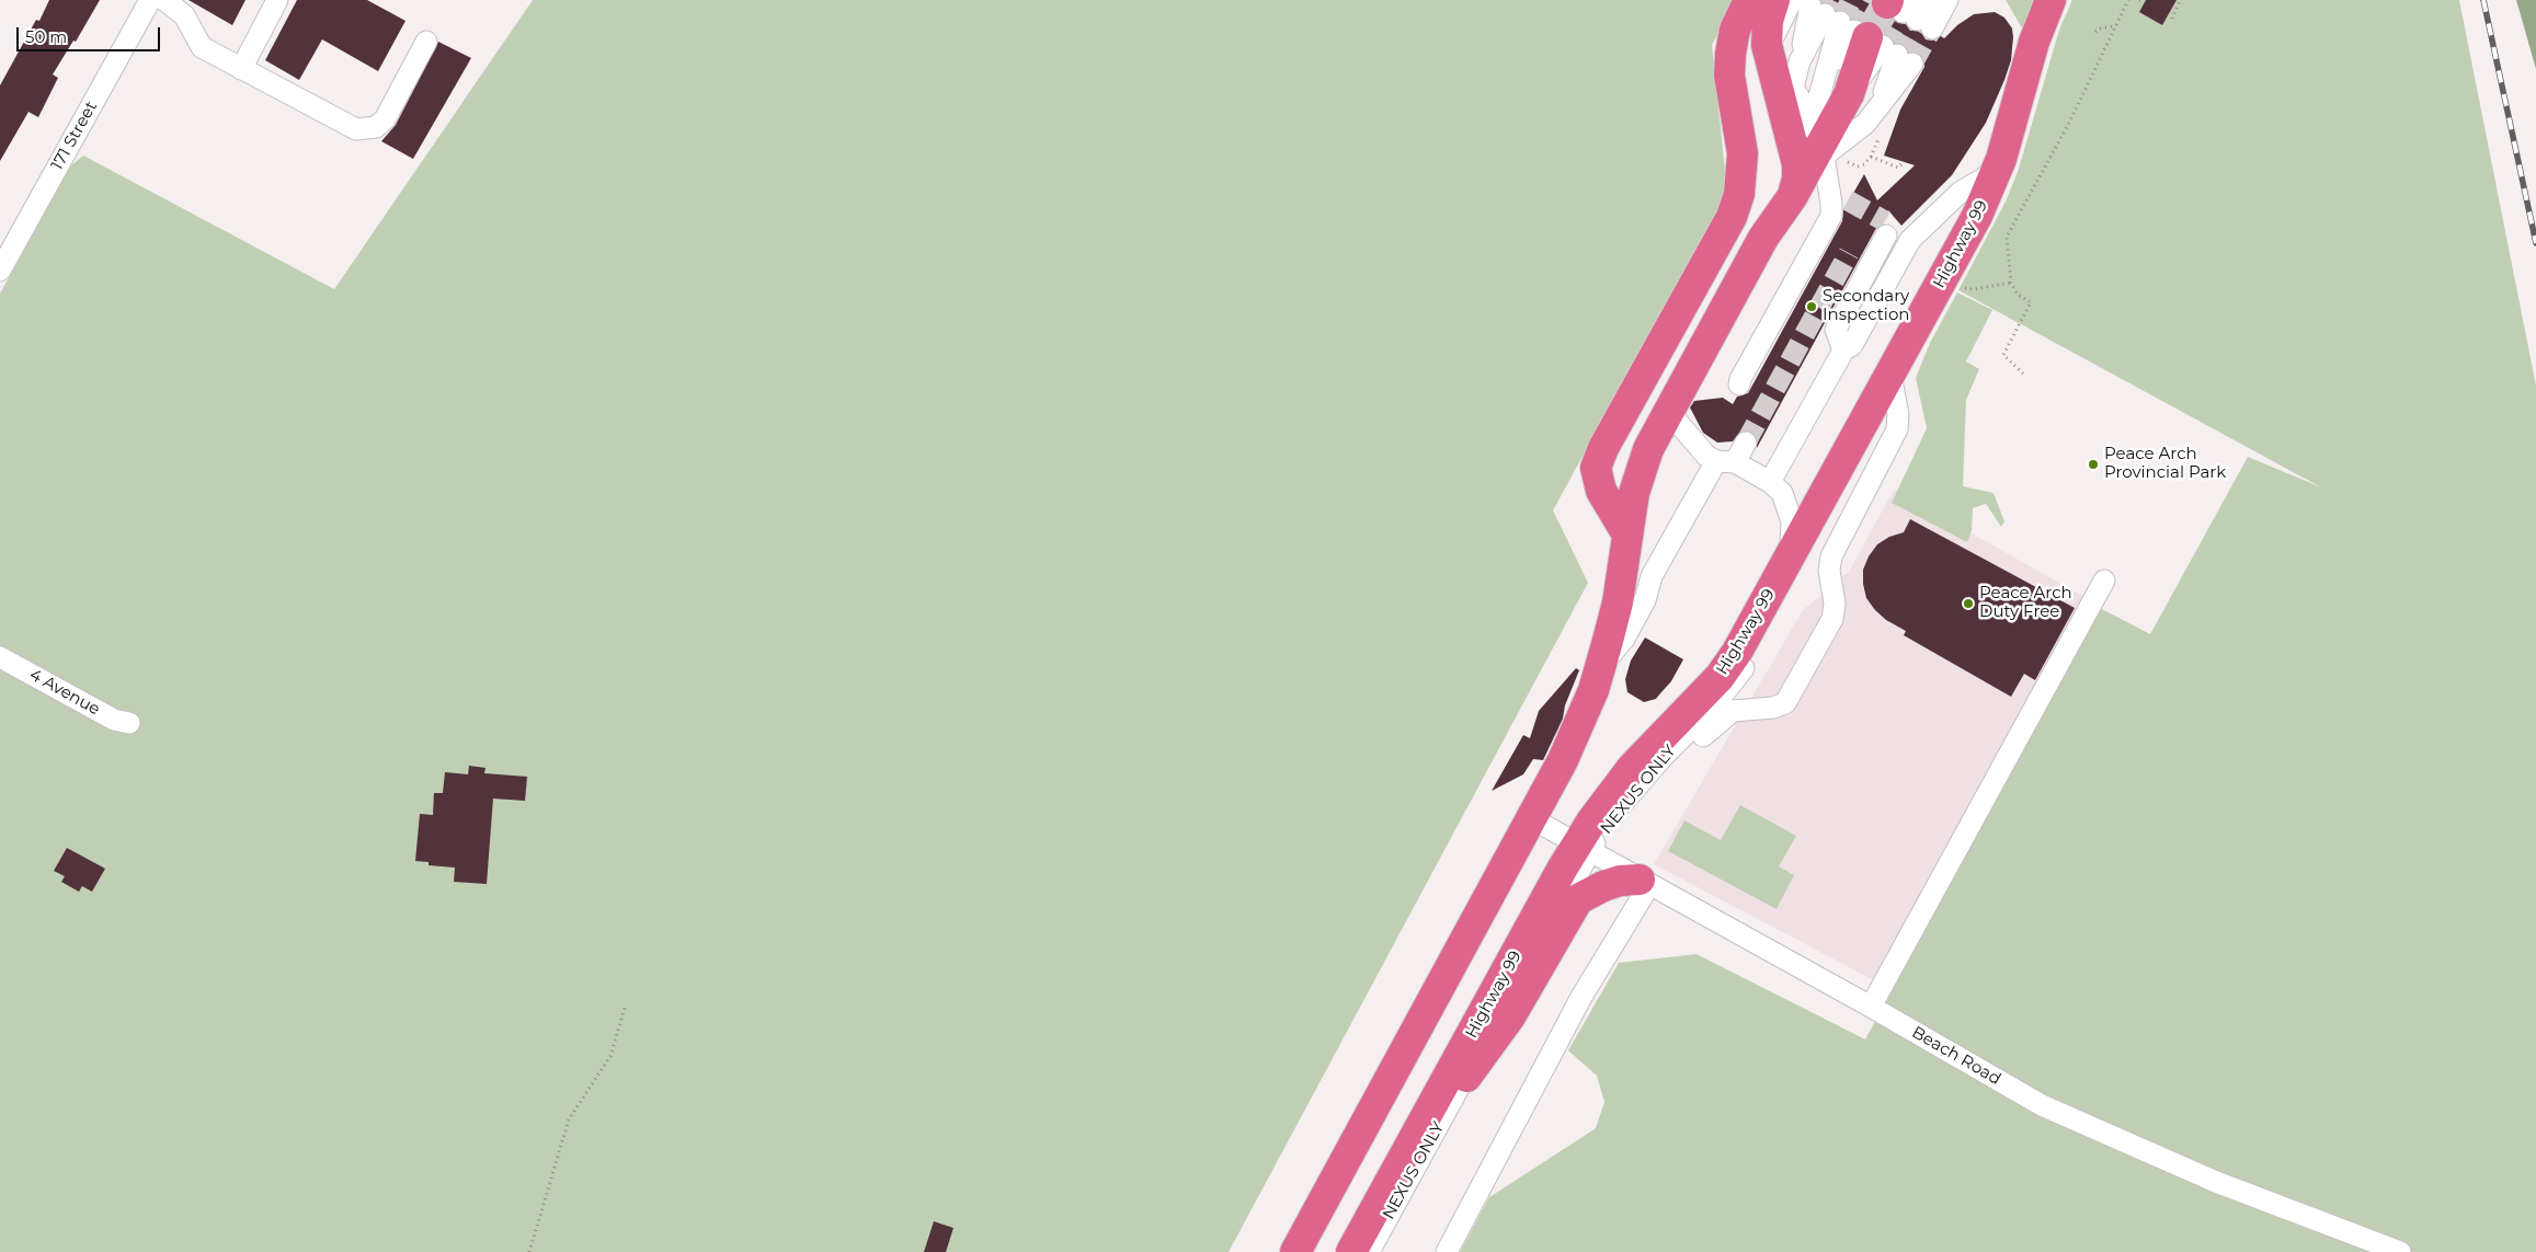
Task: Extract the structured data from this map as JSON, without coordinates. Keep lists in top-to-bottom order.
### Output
{
  "streets": {
    "highway": ["Highway 99"],
    "street": [
      "171 Street",
      "4 Avenue",
      "NEXUS ONLY",
      "Beach Road"
    ]
  },
  "crossings": [
    ["Highway 99", "NEXUS ONLY"],
    ["Highway 99", "Beach Road"],
    ["NEXUS ONLY", "Beach Road"]
  ],
  "places": ["Secondary Inspection", "Peace Arch Provincial Park", "Peace Arch Duty Free"],
  "scale_bar": "50 m"
}
